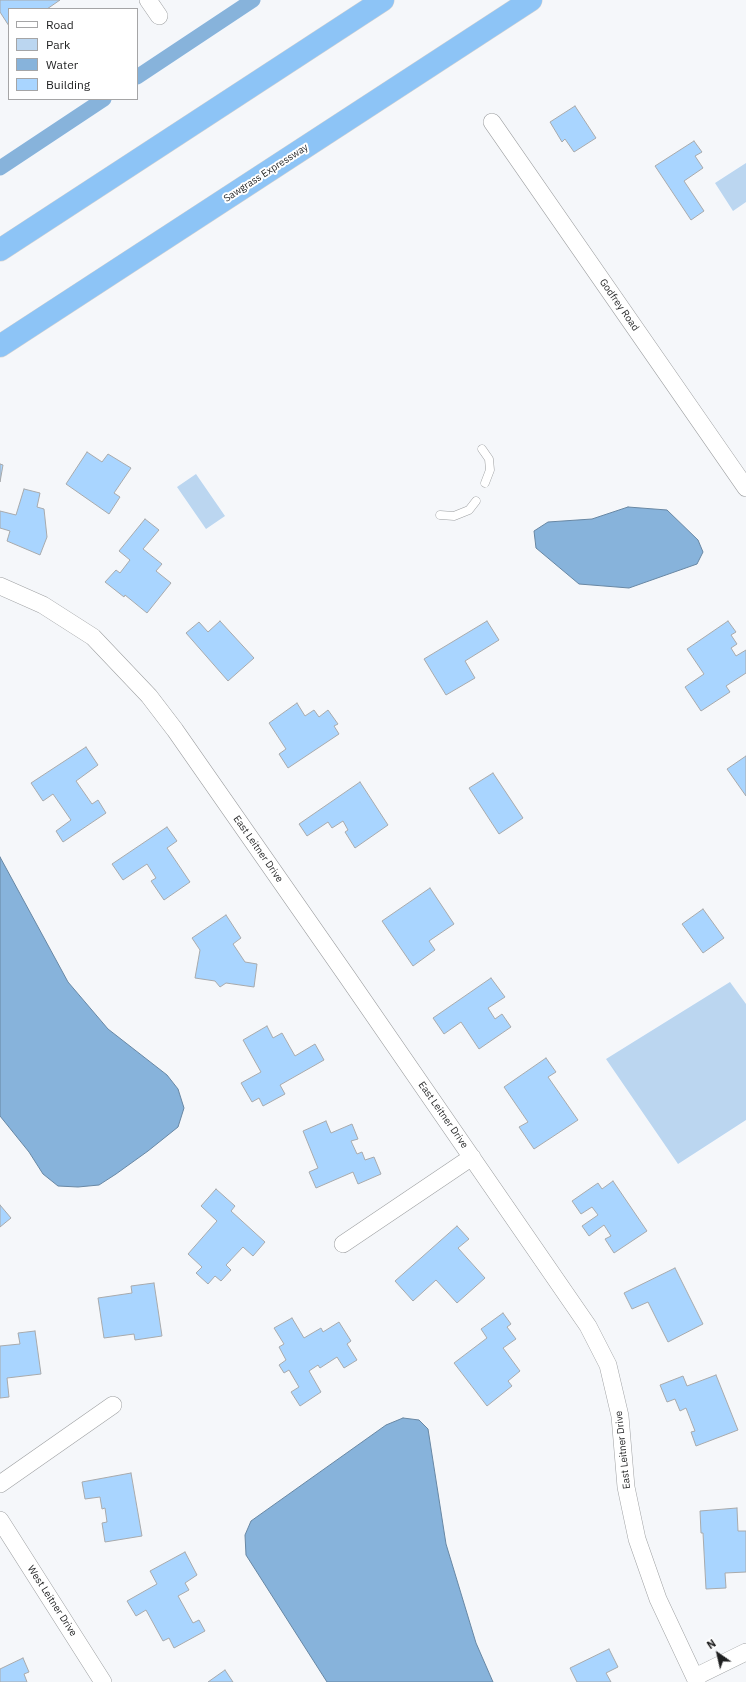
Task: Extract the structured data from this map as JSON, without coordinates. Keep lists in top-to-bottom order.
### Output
{
  "streets": {
    "highway": ["Sawgrass Expressway"],
    "street": ["Godfrey Road", "East Leitner Drive", "West Leitner Drive"]
  },
  "legend": [
    "Road",
    "Park",
    "Water",
    "Building"
  ],
  "north": "top left"
}
